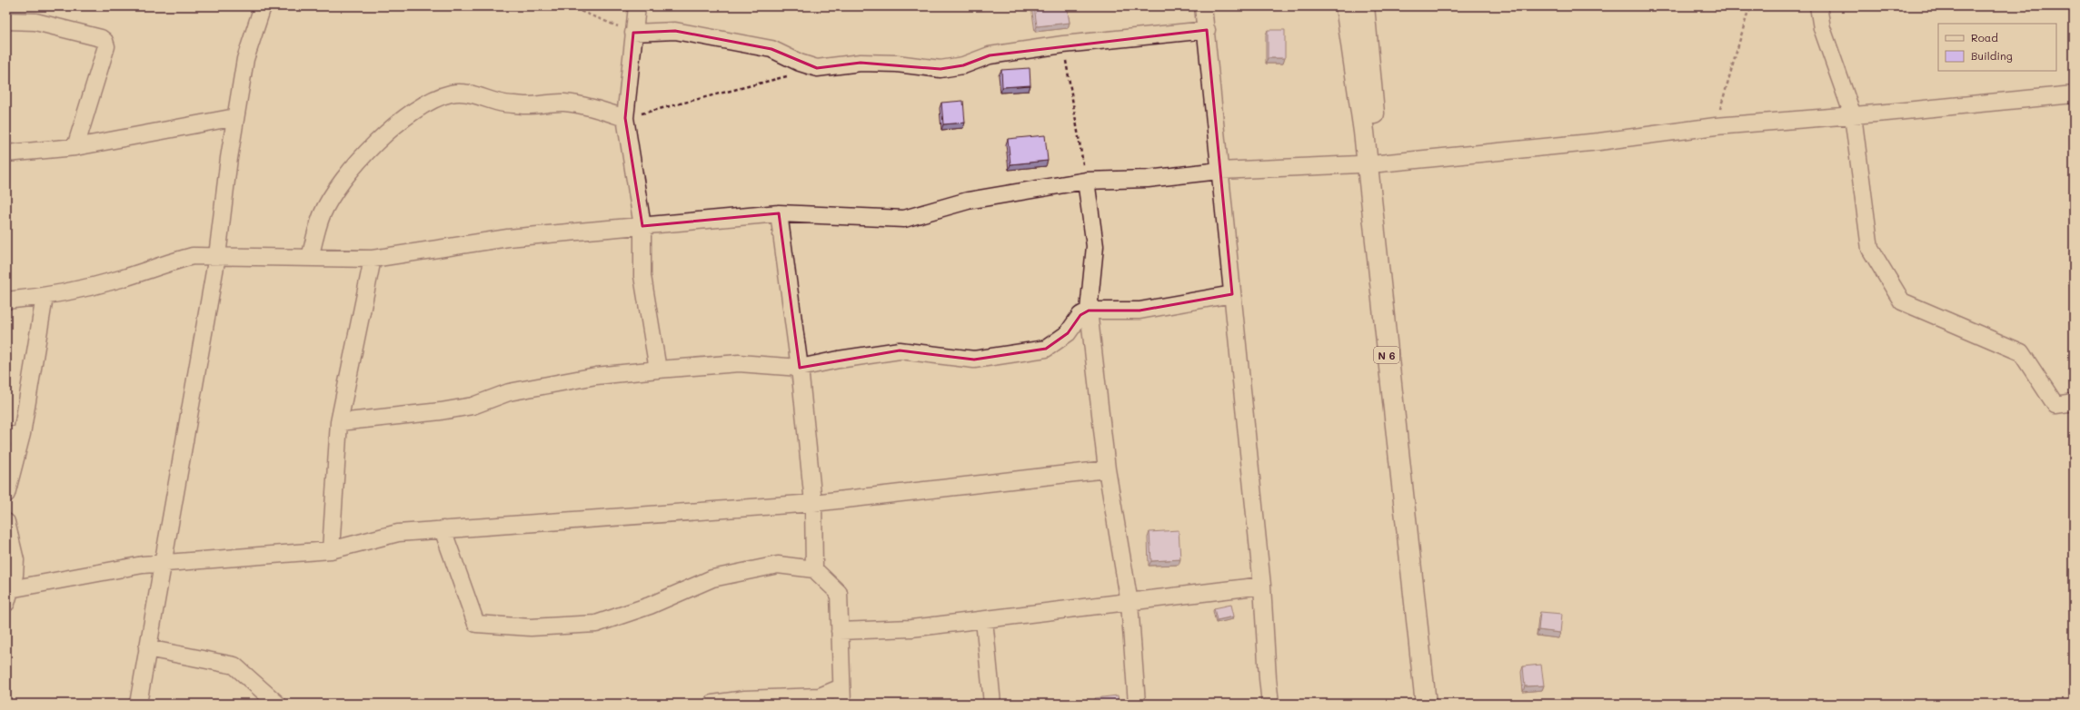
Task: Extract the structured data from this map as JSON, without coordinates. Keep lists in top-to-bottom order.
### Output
{
  "streets": {
    "main road": ["N 6"]
  },
  "legend": ["Road", "Building"]
}
